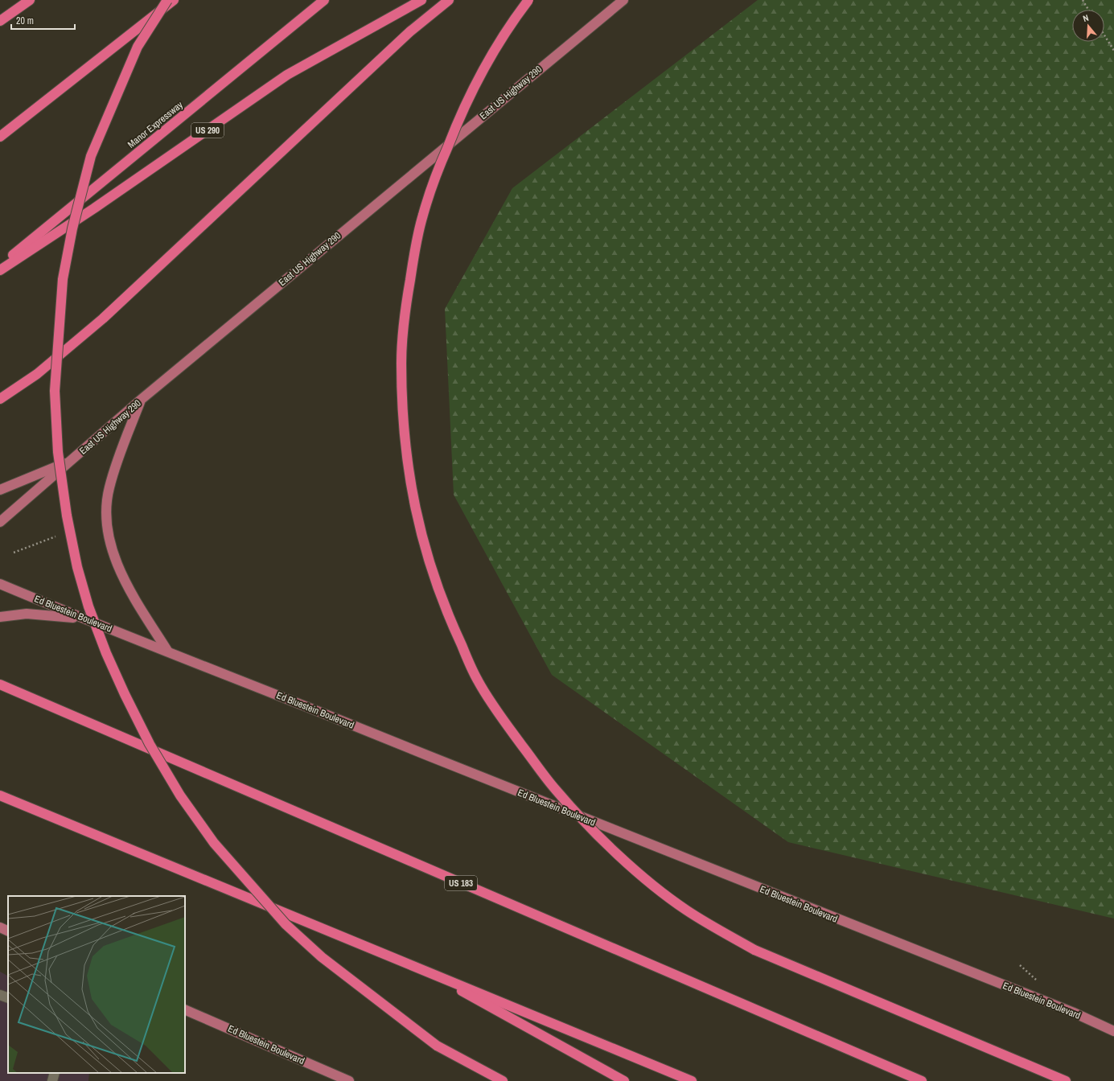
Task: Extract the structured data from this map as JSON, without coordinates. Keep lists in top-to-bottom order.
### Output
{
  "streets": {
    "highway": ["Manor Expressway", "US 290", "US 183"],
    "main road": ["East US Highway 290", "Ed Bluestein Boulevard"]
  },
  "scale_bar": "20 m",
  "north": "top"
}
